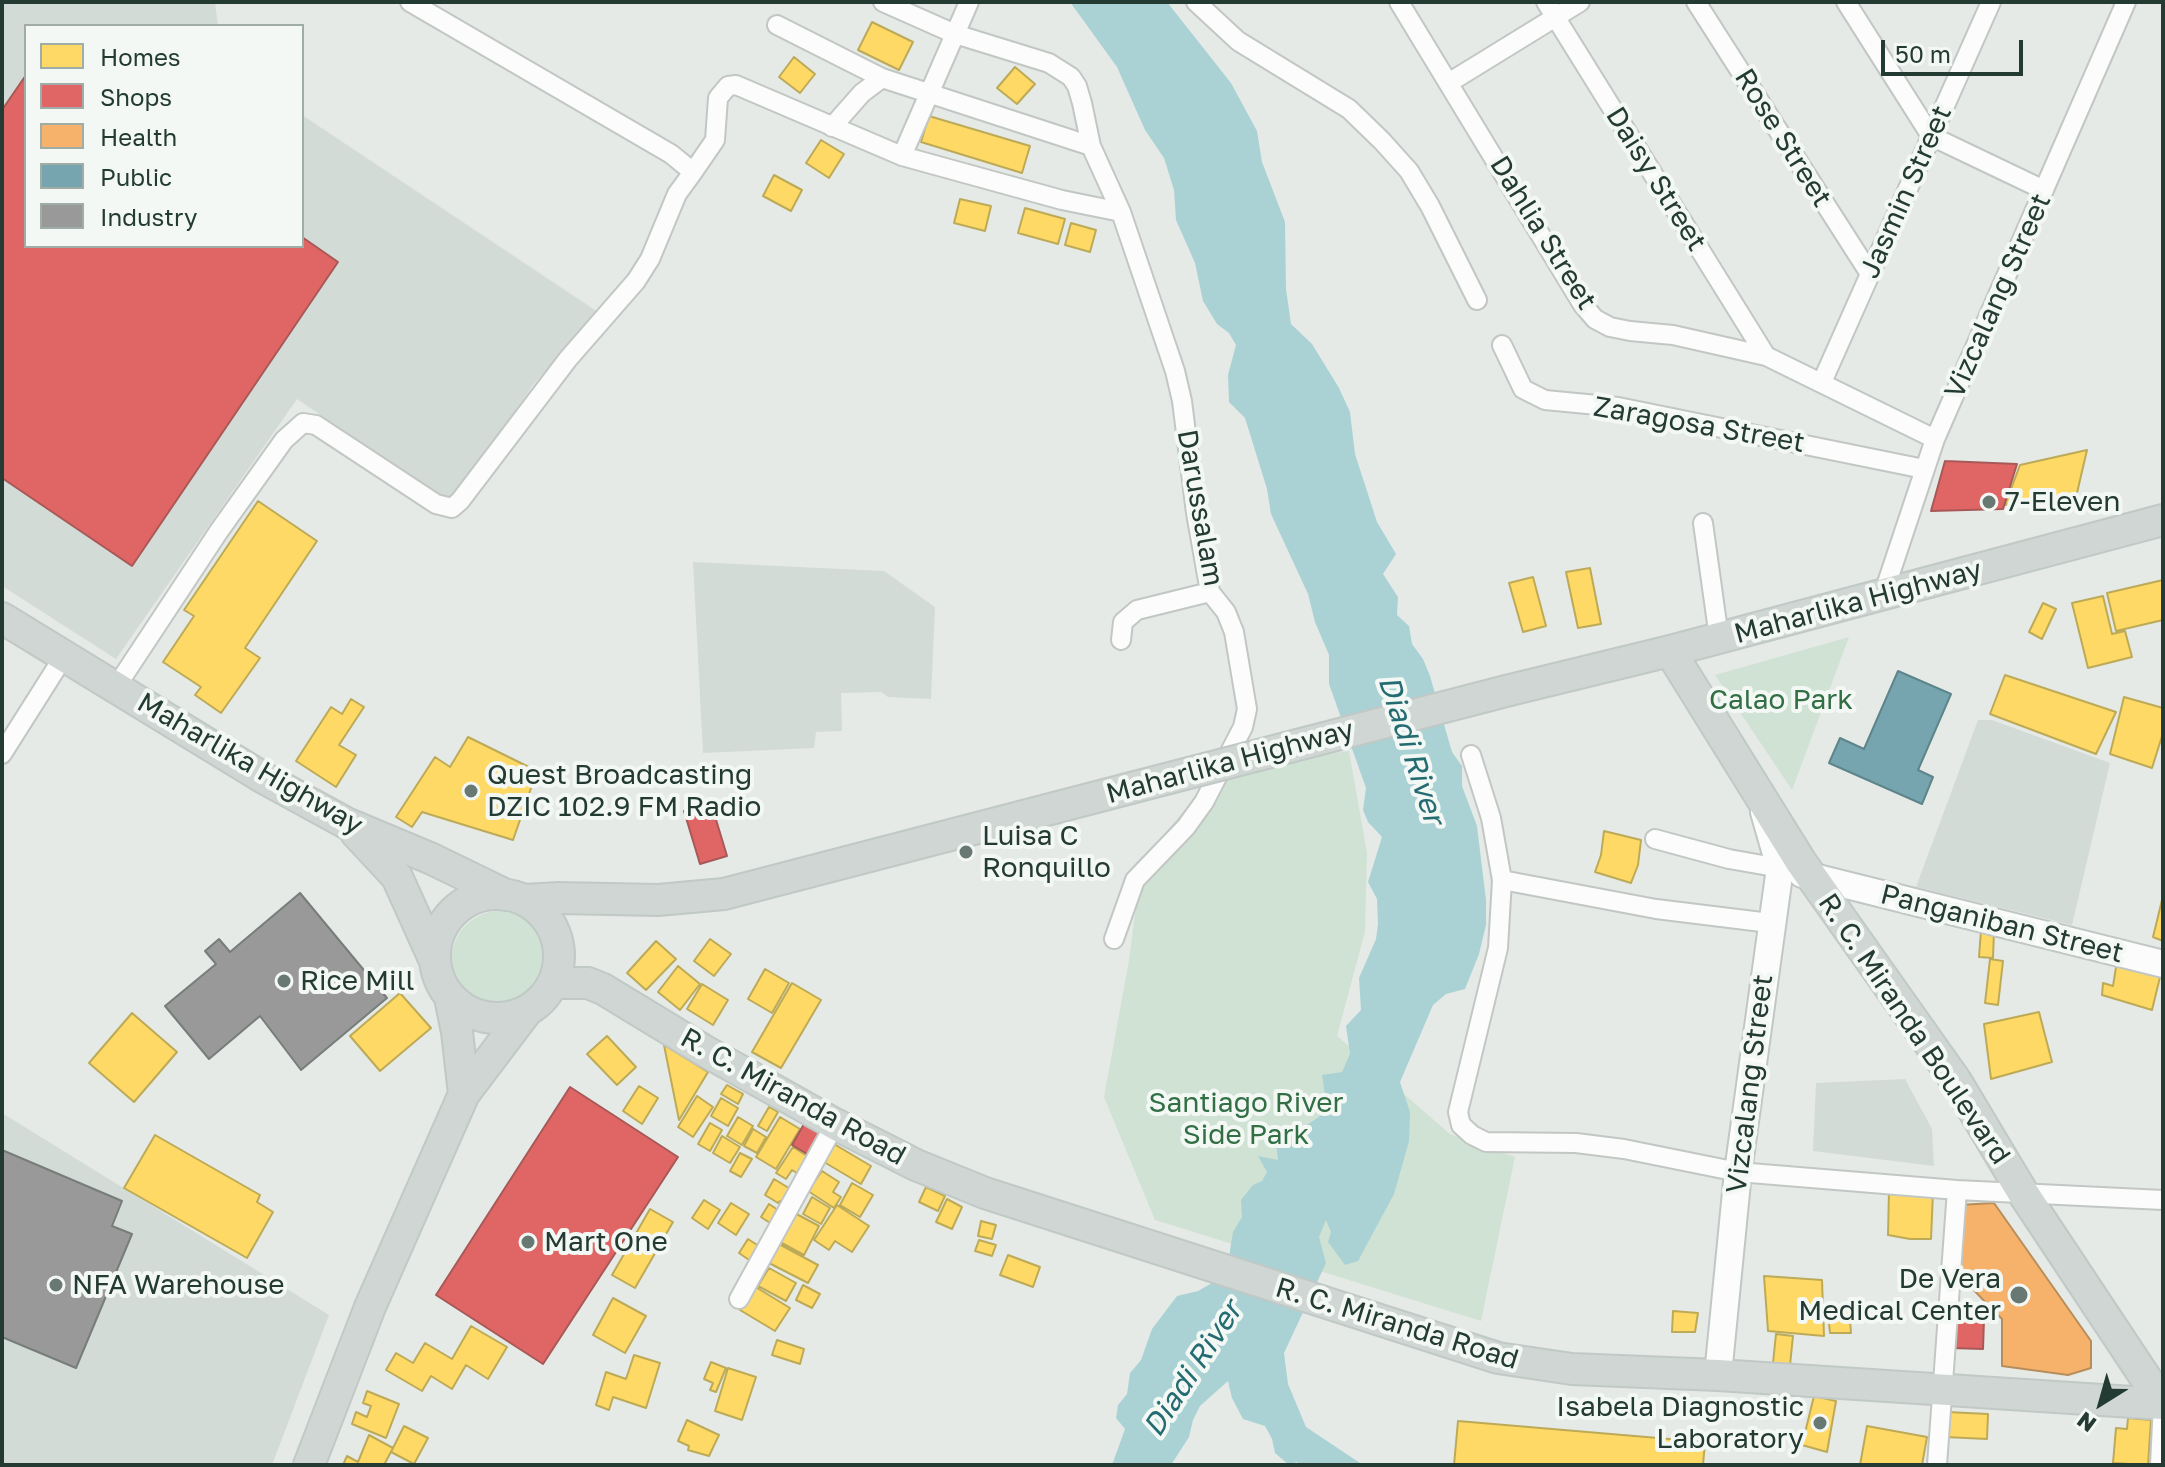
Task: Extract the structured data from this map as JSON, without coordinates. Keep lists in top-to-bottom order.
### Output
{
  "streets": {
    "main road": ["Maharlika Highway", "R. C. Miranda Boulevard", "R. C. Miranda Road"],
    "street": [
      "Rose Street",
      "Daisy Street",
      "Jasmin Street",
      "Dahlia Street",
      "Vizcalang Street",
      "Zaragosa Street",
      "Darussalam",
      "Panganiban Street"
    ]
  },
  "crossings": [
    ["Rose Street", "Jasmin Street"],
    ["Daisy Street", "Dahlia Street"],
    ["Jasmin Street", "Dahlia Street"],
    ["Dahlia Street", "Vizcalang Street"],
    ["Vizcalang Street", "Zaragosa Street"],
    ["Vizcalang Street", "Maharlika Highway"],
    ["Vizcalang Street", "Panganiban Street"],
    ["Vizcalang Street", "R. C. Miranda Boulevard"],
    ["Vizcalang Street", "R. C. Miranda Road"],
    ["Maharlika Highway", "R. C. Miranda Boulevard"],
    ["Maharlika Highway", "R. C. Miranda Road"],
    ["Panganiban Street", "R. C. Miranda Boulevard"],
    ["R. C. Miranda Boulevard", "R. C. Miranda Road"]
  ],
  "water": ["Diadi River"],
  "parks": ["Calao Park", "Santiago River Side Park"],
  "places": [
    "7-Eleven",
    "Quest Broadcasting DZIC 102.9 FM Radio",
    "Luisa C Ronquillo",
    "Rice Mill",
    "Mart One",
    "NFA Warehouse",
    "De Vera Medical Center",
    "Isabela Diagnostic Laboratory"
  ],
  "legend": [
    "Homes",
    "Shops",
    "Health",
    "Public",
    "Industry"
  ],
  "scale_bar": "50 m",
  "north": "bottom left"
}
